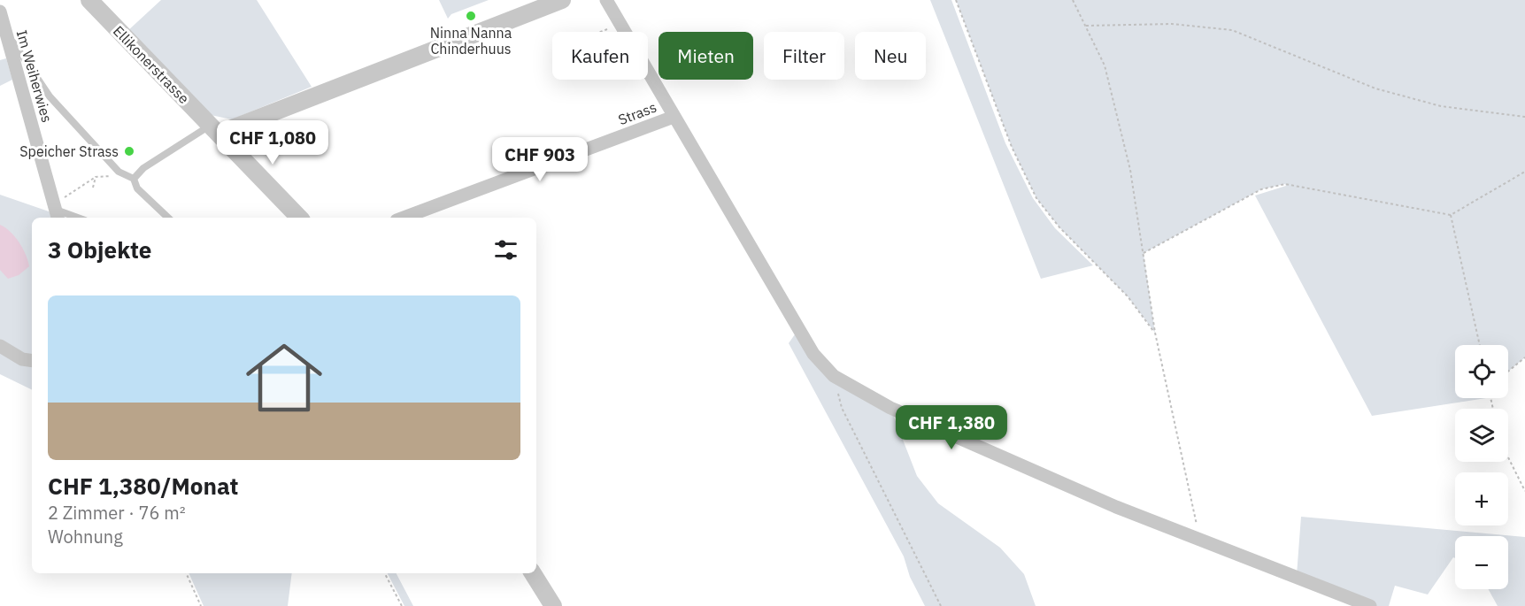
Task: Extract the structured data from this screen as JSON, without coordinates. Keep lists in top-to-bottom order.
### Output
{
  "streets": {
    "street": ["Ellikonerstrasse", "Im Weiherwies", "Strass"]
  },
  "places": ["Ninna Nanna Chinderhuus", "Speicher Strass"],
  "page": {
    "chip": [
      "Kaufen",
      "Mieten",
      "Filter",
      "Neu"
    ],
    "price": ["CHF 1,080", "CHF 903", "CHF 1,380"],
    "heading": "3 Objekte",
    "list": [
      {
        "name": "CHF 1,380/Monat",
        "note": "2 Zimmer · 76 m² · Wohnung"
      }
    ],
    "map_buttons": ["+", "−"]
  }
}
